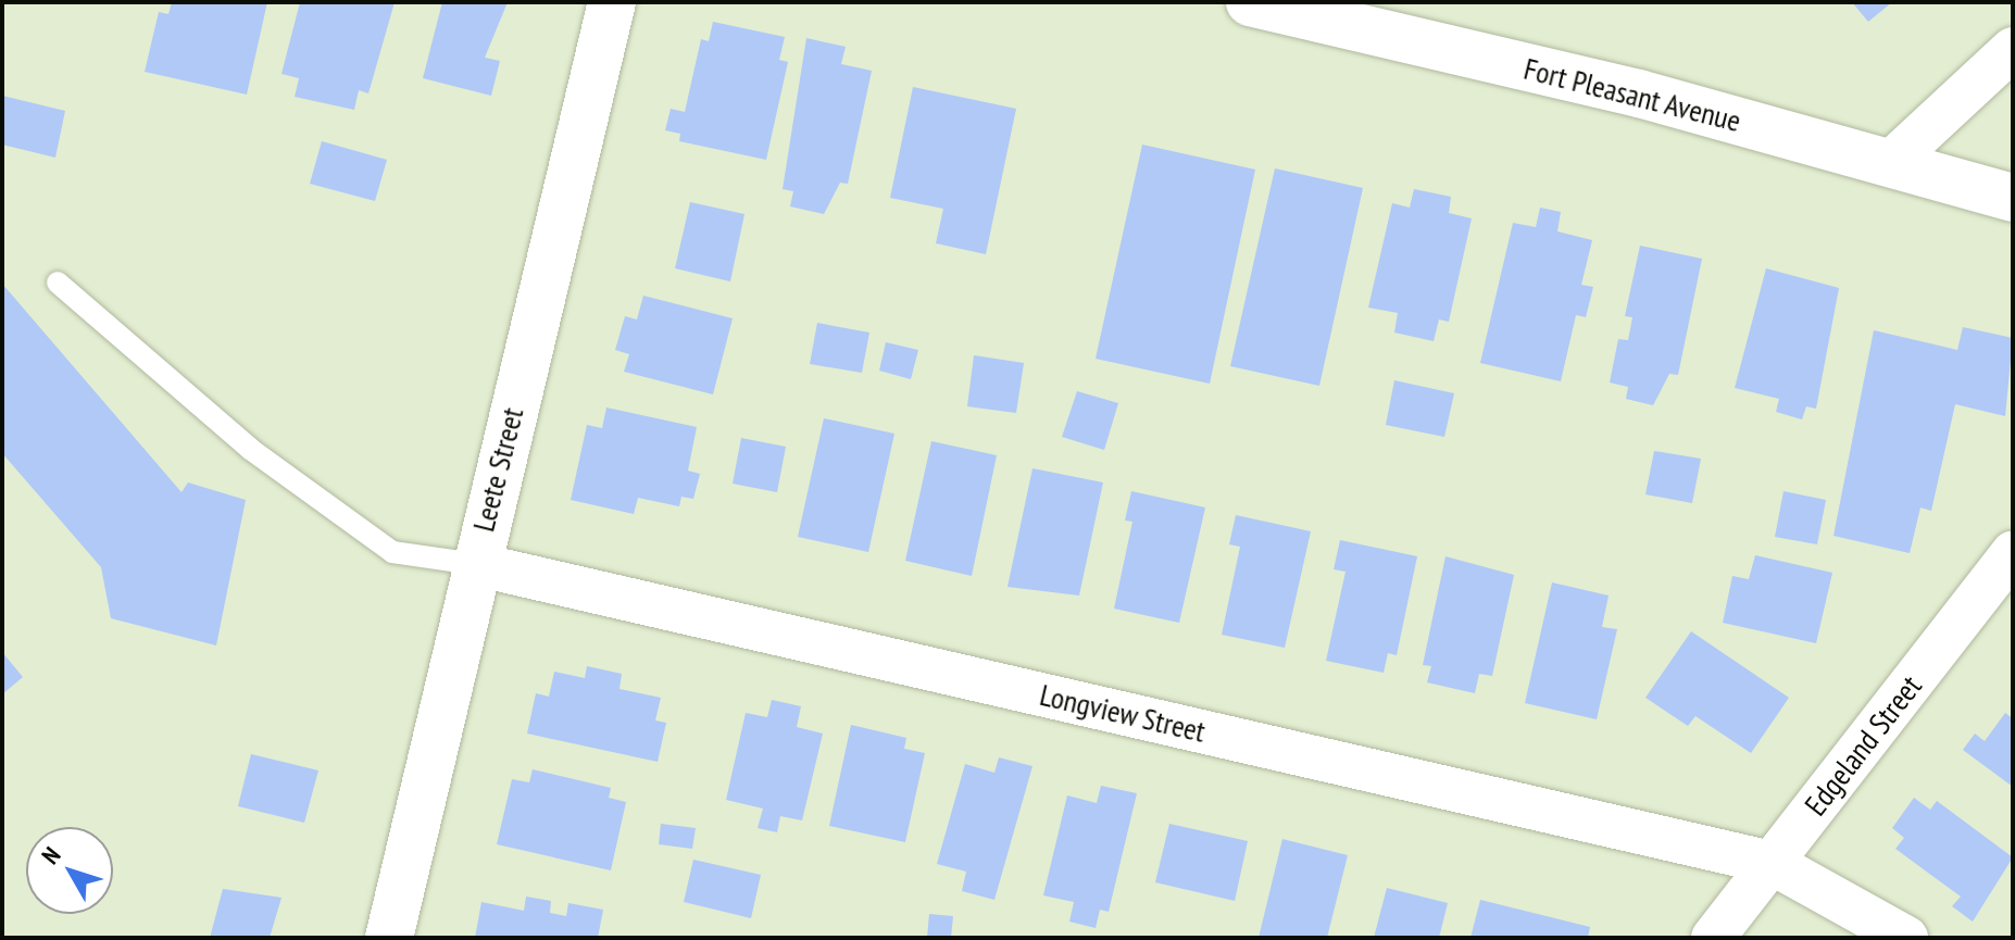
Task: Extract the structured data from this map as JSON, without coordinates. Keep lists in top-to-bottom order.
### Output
{
  "streets": {
    "street": [
      "Fort Pleasant Avenue",
      "Leete Street",
      "Longview Street",
      "Edgeland Street"
    ]
  },
  "crossings": [
    ["Leete Street", "Longview Street"],
    ["Longview Street", "Edgeland Street"]
  ],
  "north": "top left"
}
